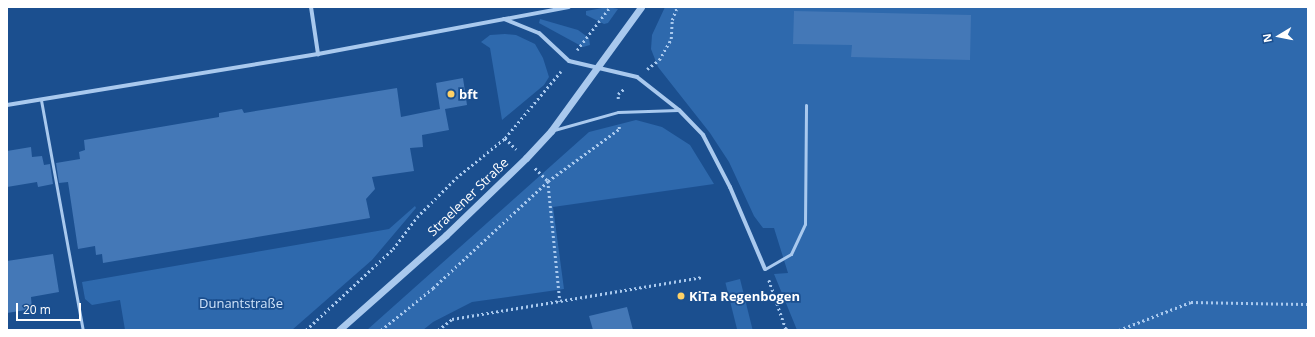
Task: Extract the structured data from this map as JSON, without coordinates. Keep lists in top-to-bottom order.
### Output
{
  "streets": {
    "street": ["Straelener Straße"]
  },
  "parks": ["Dunantstraße"],
  "places": ["bft", "KiTa Regenbogen"],
  "scale_bar": "20 m",
  "north": "left"
}
